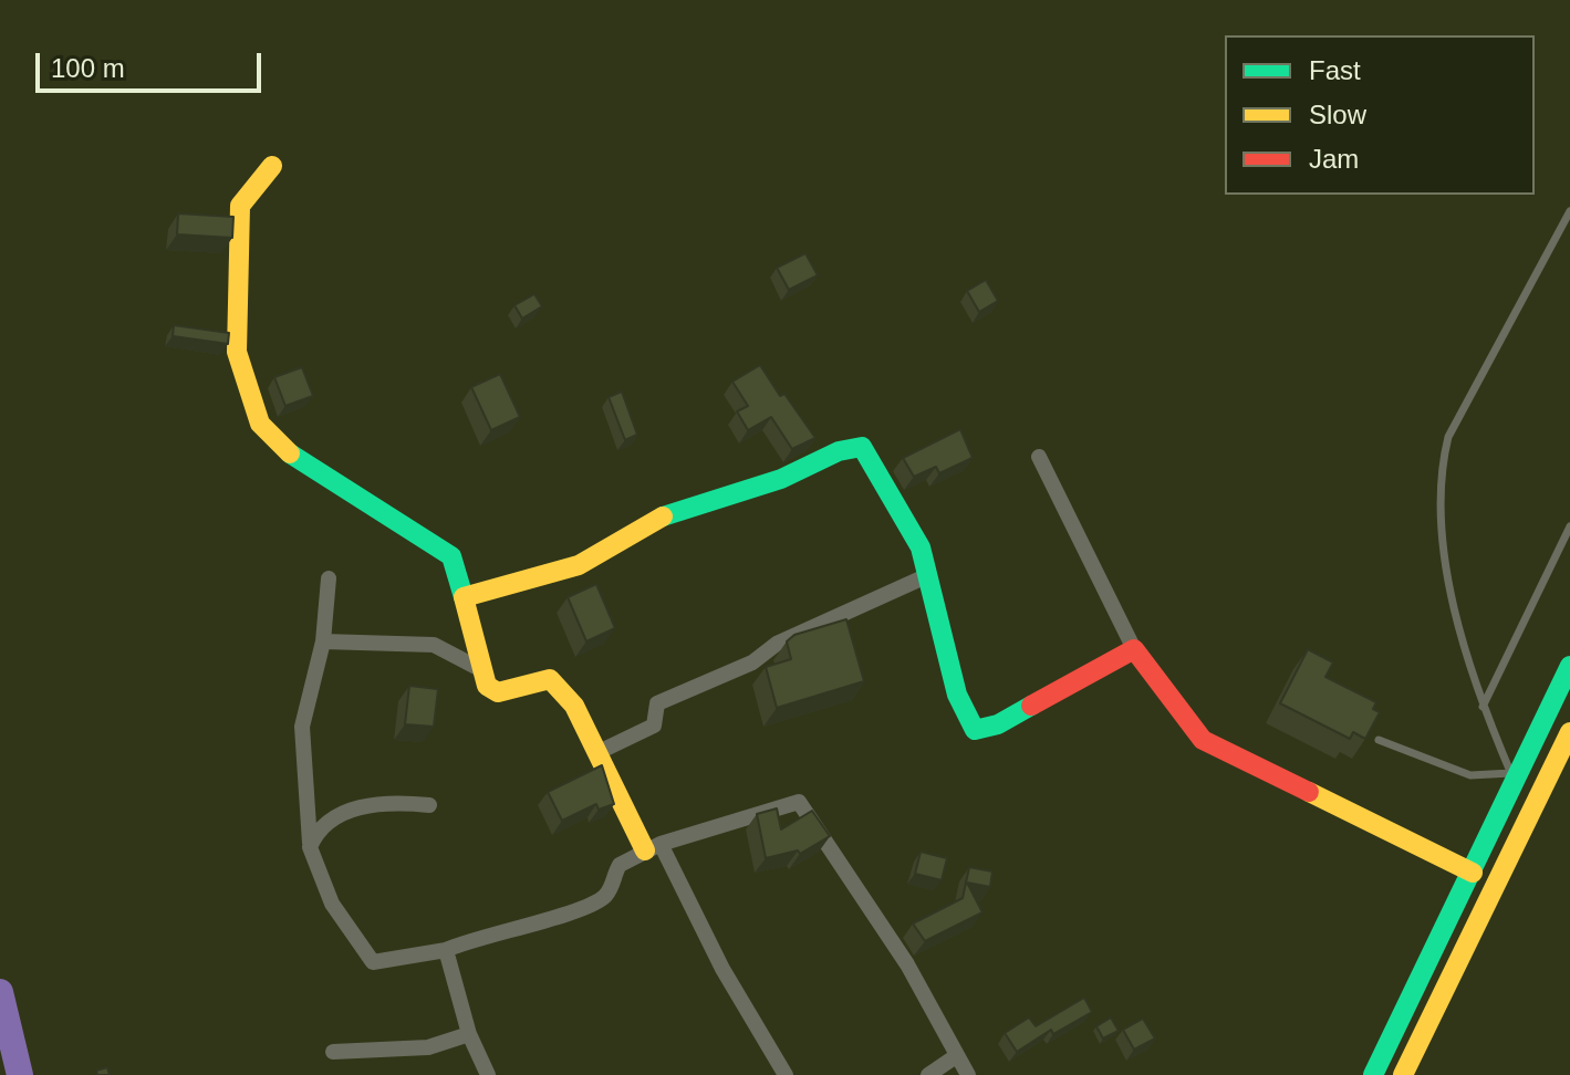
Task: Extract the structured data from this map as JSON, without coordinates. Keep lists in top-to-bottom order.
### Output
{
  "legend": ["Fast", "Slow", "Jam"],
  "scale_bar": "100 m"
}
